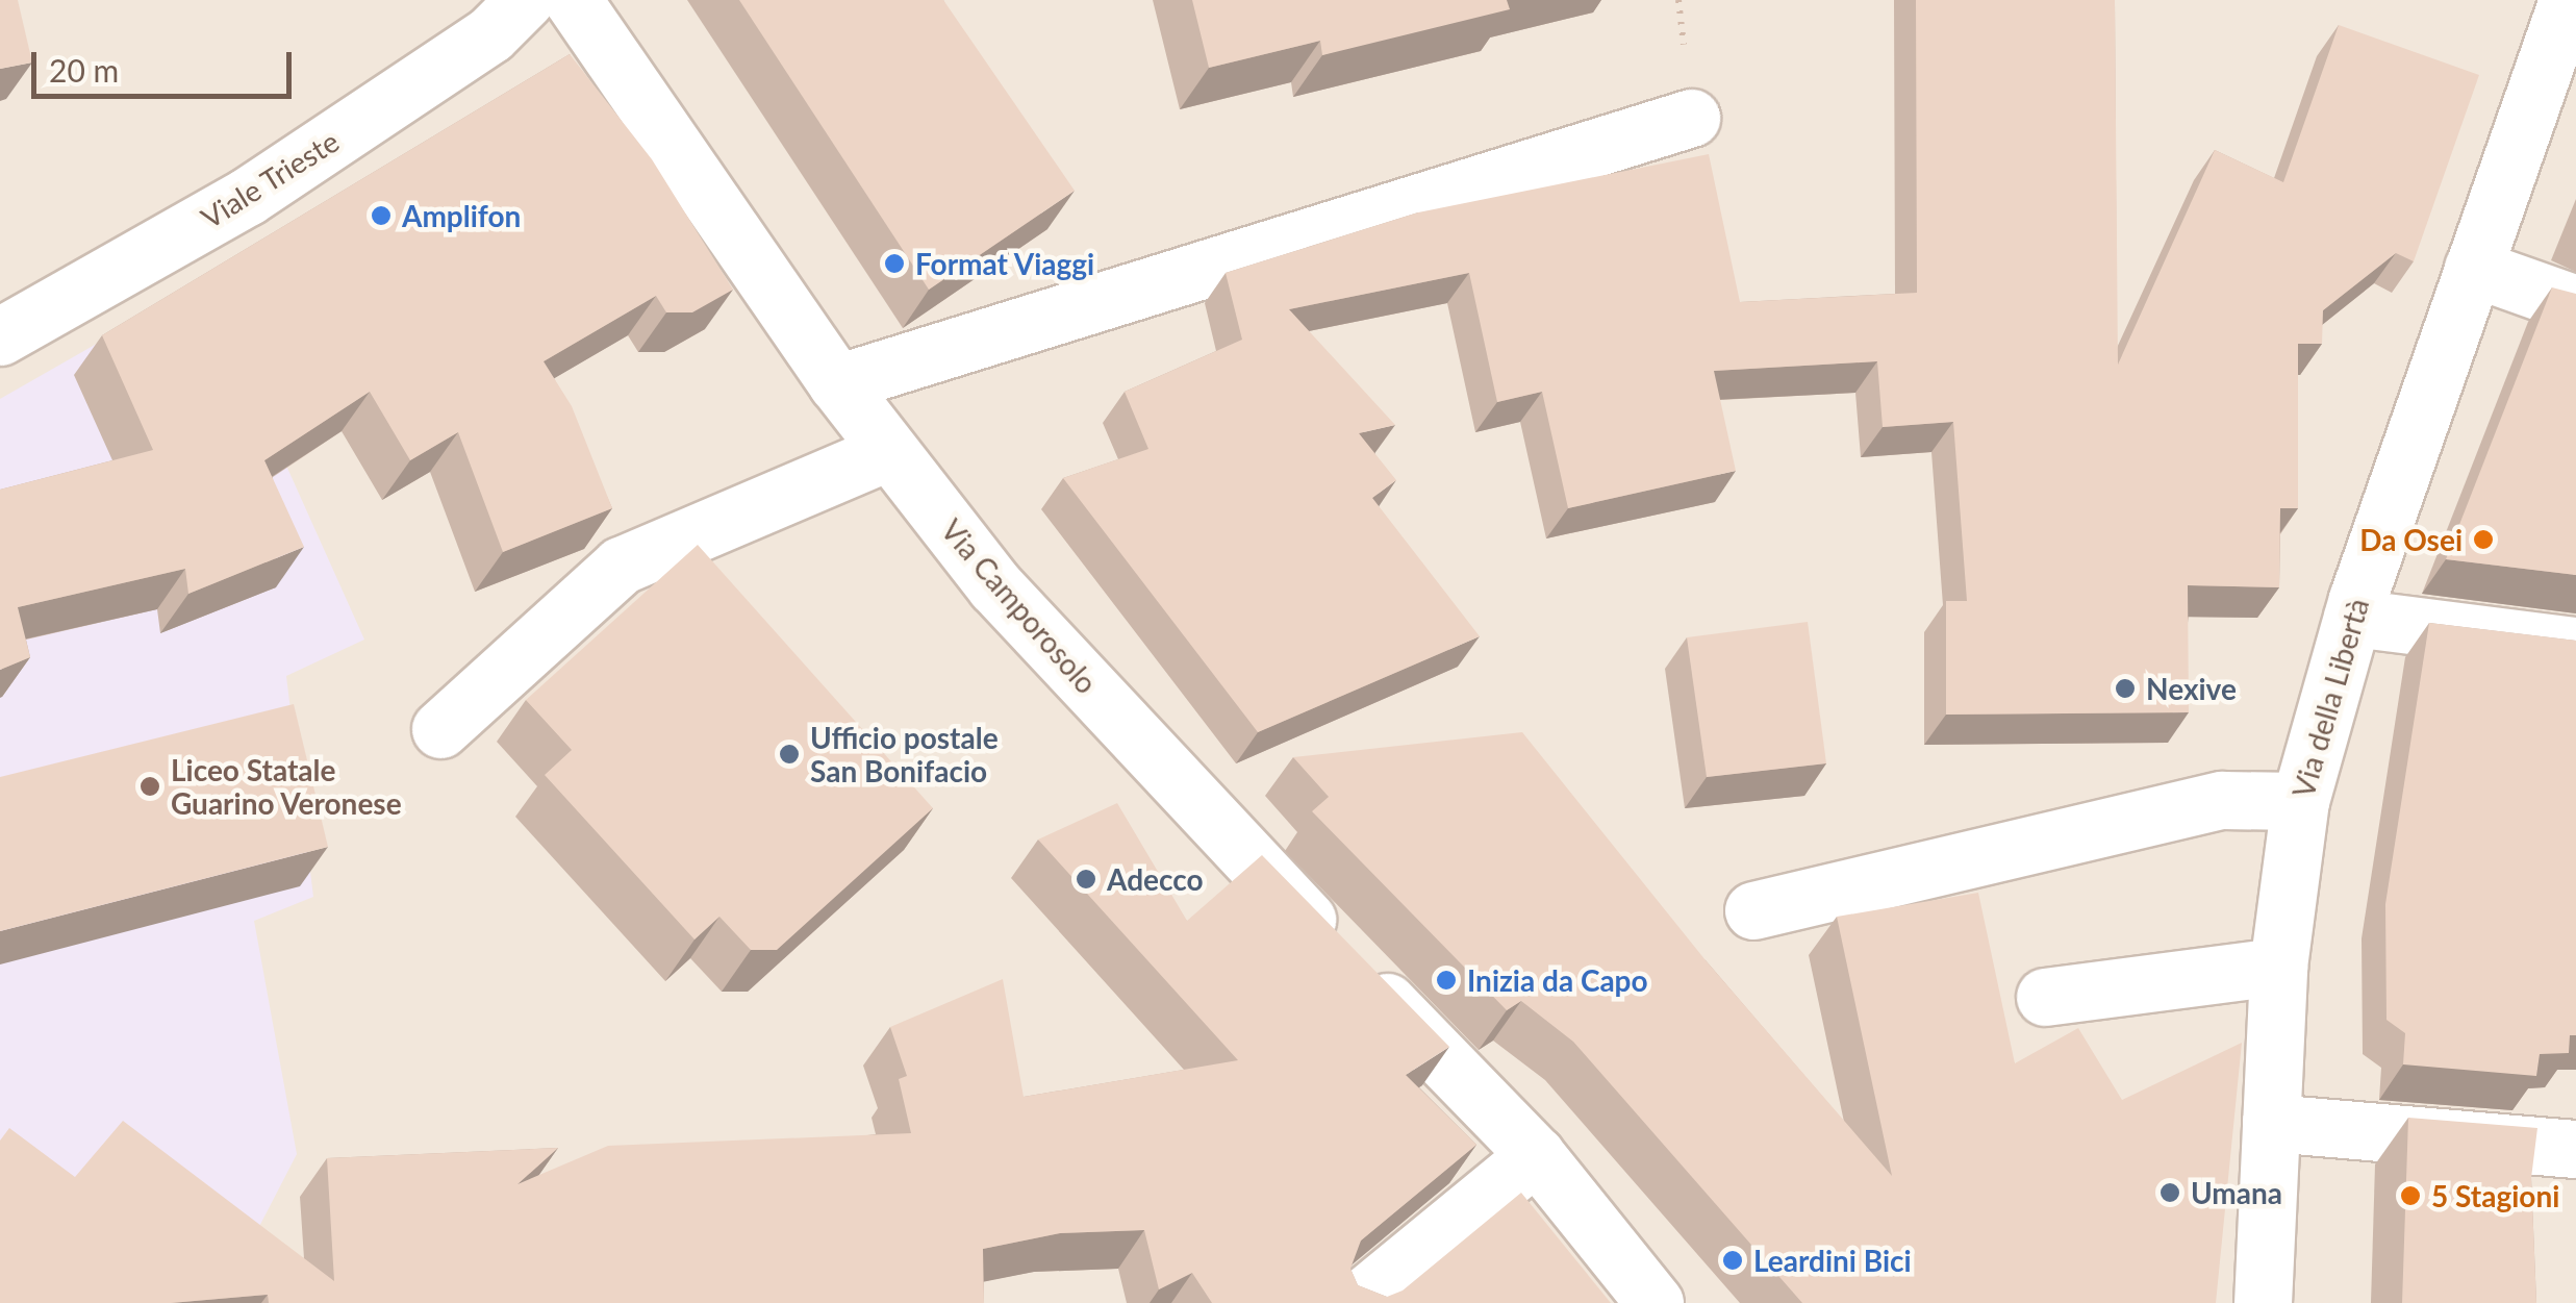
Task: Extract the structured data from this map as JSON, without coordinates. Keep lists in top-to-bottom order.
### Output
{
  "streets": {
    "street": ["Viale Trieste", "Via Camporosolo", "Via della Libertà"]
  },
  "places": [
    "Amplifon",
    "Format Viaggi",
    "Da Osei",
    "Nexive",
    "Ufficio postale San Bonifacio",
    "Liceo Statale Guarino Veronese",
    "Adecco",
    "Inizia da Capo",
    "Umana",
    "5 Stagioni",
    "Leardini Bici"
  ],
  "scale_bar": "20 m"
}
